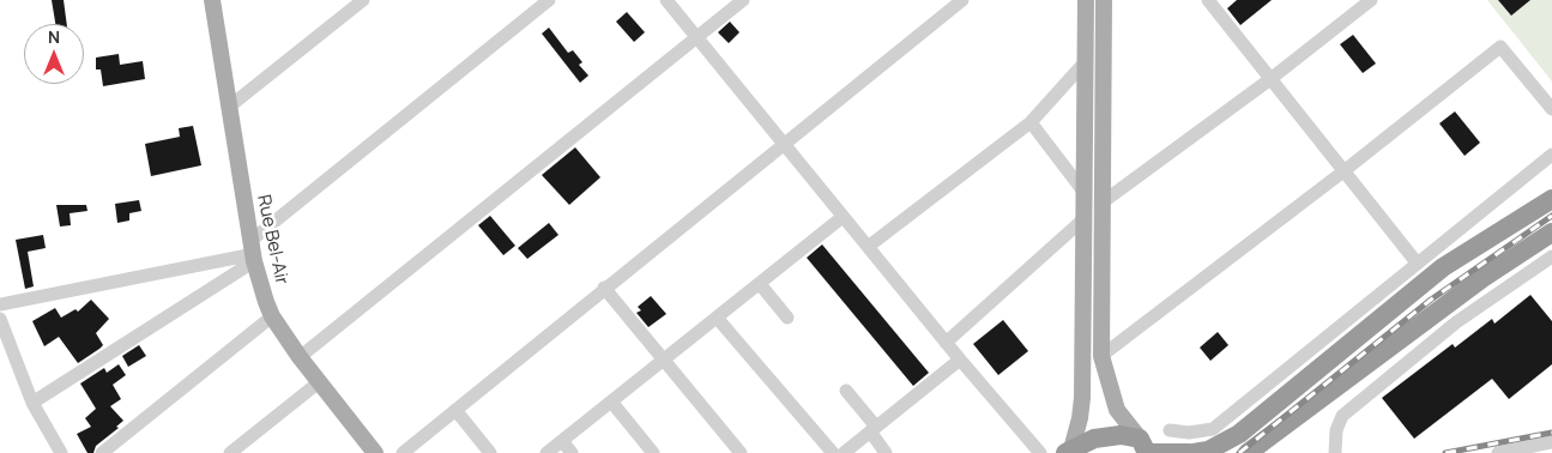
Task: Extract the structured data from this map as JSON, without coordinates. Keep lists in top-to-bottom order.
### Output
{
  "streets": {
    "main road": ["Rue Bel-Air"]
  },
  "north": "top"
}
